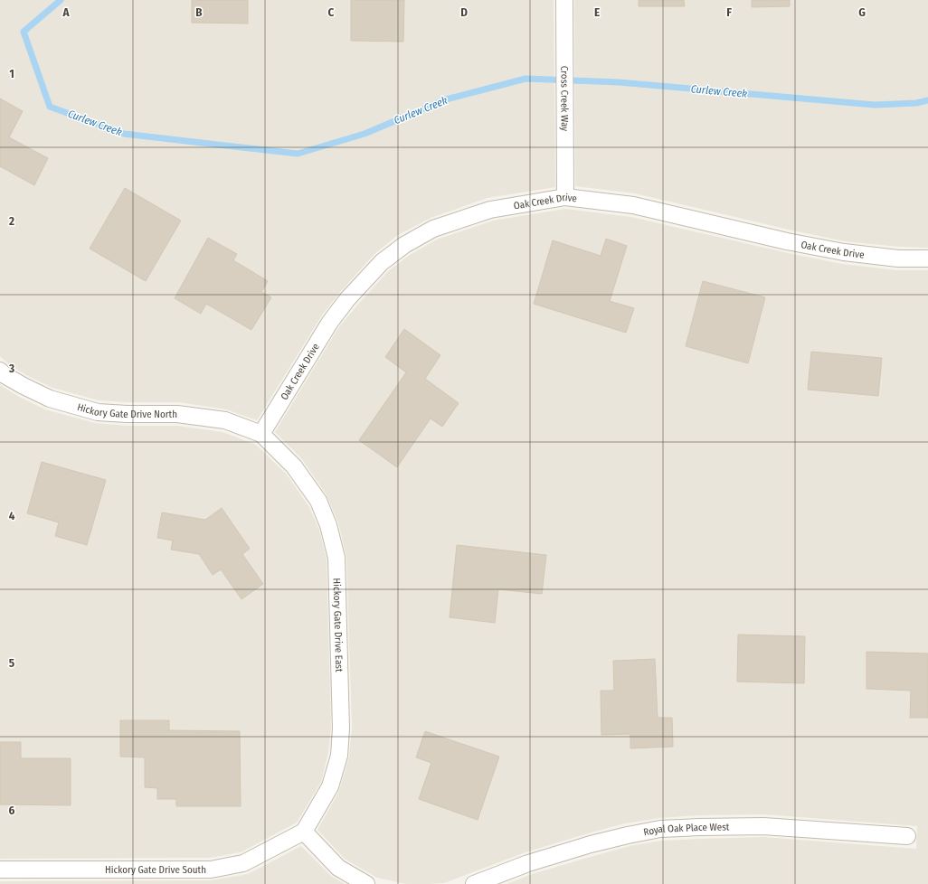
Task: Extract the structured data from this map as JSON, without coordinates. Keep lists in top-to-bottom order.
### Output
{
  "streets": {
    "street": [
      "Cross Creek Way",
      "Oak Creek Drive",
      "Hickory Gate Drive North",
      "Hickory Gate Drive East",
      "Royal Oak Place West",
      "Hickory Gate Drive South"
    ]
  },
  "crossings": [
    ["Cross Creek Way", "Oak Creek Drive"],
    ["Oak Creek Drive", "Hickory Gate Drive North"],
    ["Oak Creek Drive", "Hickory Gate Drive East"],
    ["Hickory Gate Drive North", "Hickory Gate Drive East"],
    ["Hickory Gate Drive East", "Hickory Gate Drive South"]
  ],
  "water": ["Curlew Creek"],
  "grid": {
    "columns": [
      "A",
      "B",
      "C",
      "D",
      "E",
      "F",
      "G"
    ],
    "rows": [
      "1",
      "2",
      "3",
      "4",
      "5",
      "6"
    ]
  }
}
